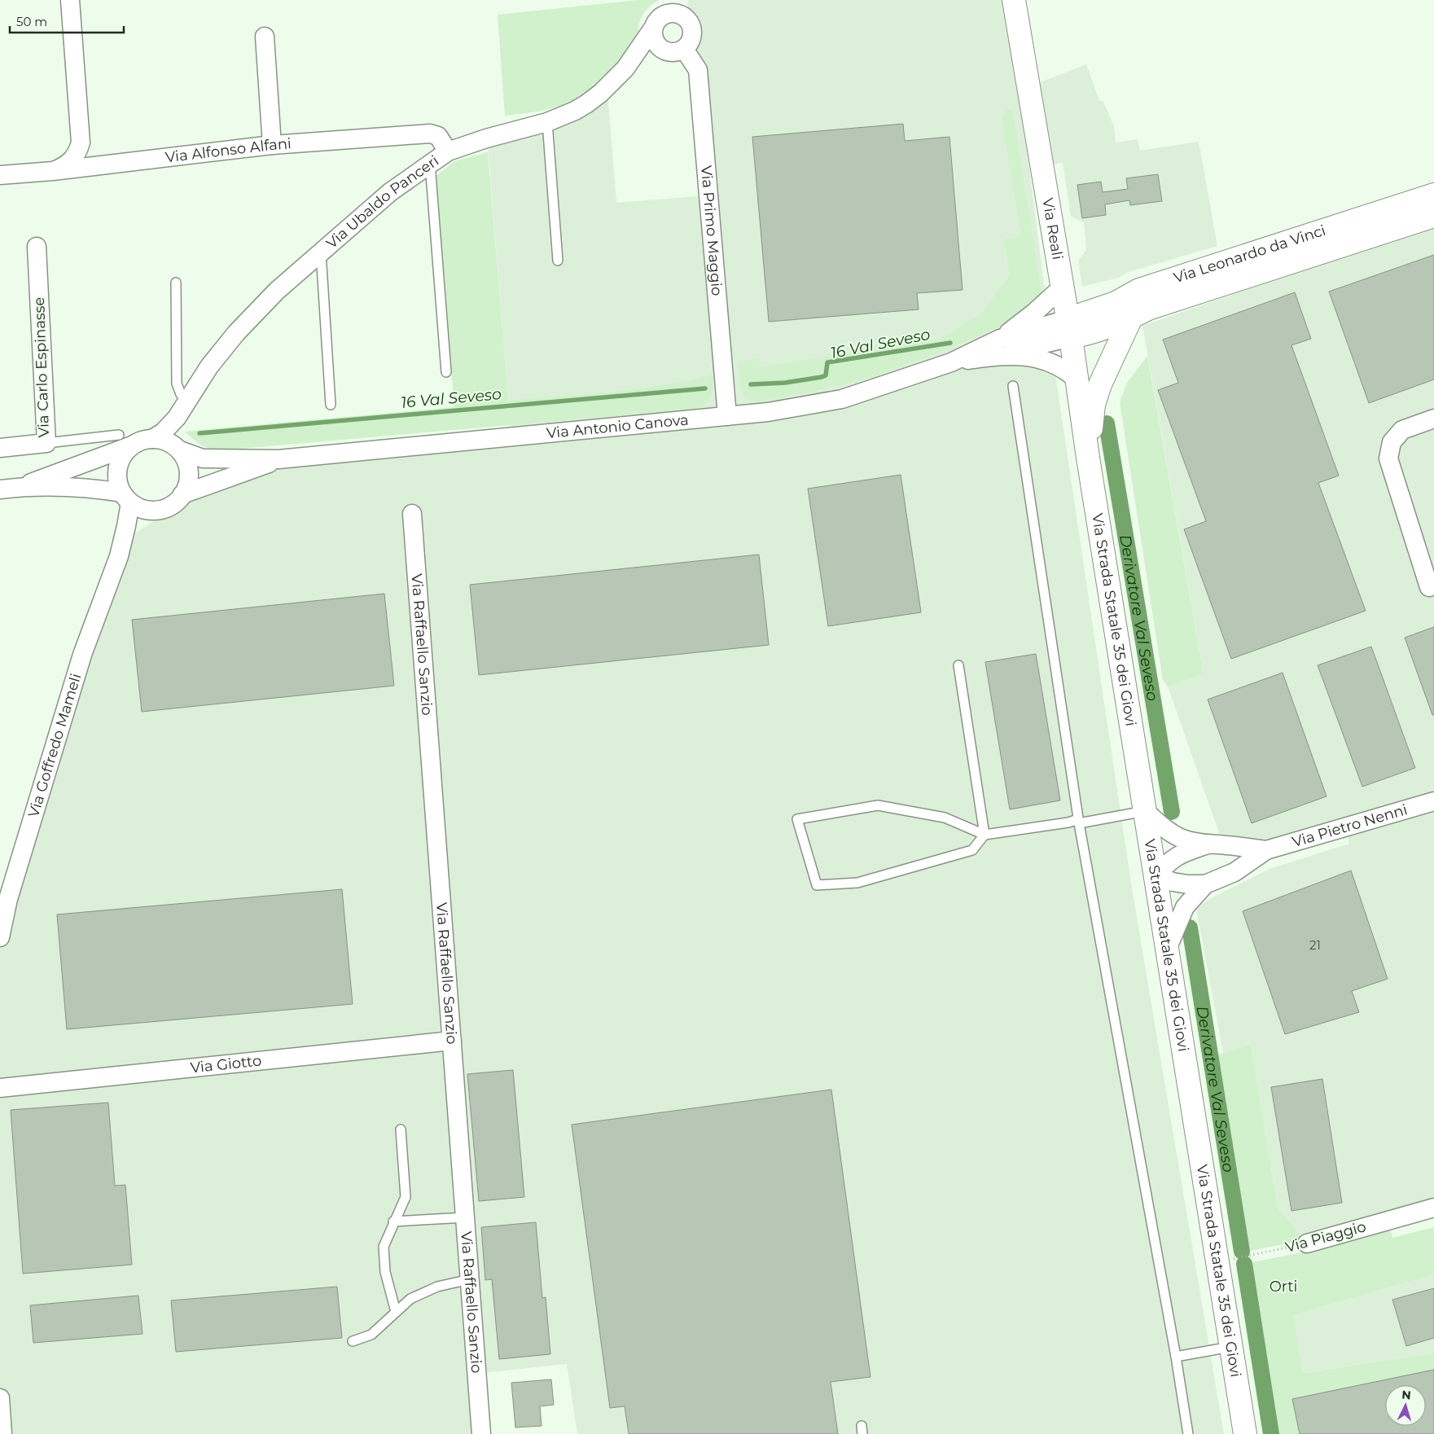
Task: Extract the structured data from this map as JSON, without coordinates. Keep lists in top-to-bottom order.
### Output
{
  "streets": {
    "main road": ["Via Reali", "Via Leonardo da Vinci", "Via Strada Statale 35 dei Giovi"],
    "street": [
      "Via Alfonso Alfani",
      "Via Ubaldo Panceri",
      "Via Primo Maggio",
      "Via Carlo Espinasse",
      "Via Antonio Canova",
      "Via Raffaello Sanzio",
      "Via Goffredo Mameli",
      "Via Pietro Nenni",
      "Via Giotto",
      "Via Piaggio"
    ]
  },
  "crossings": [
    ["Via Alfonso Alfani", "Via Ubaldo Panceri"],
    ["Via Ubaldo Panceri", "Via Primo Maggio"],
    ["Via Ubaldo Panceri", "Via Antonio Canova"],
    ["Via Reali", "Via Leonardo da Vinci"],
    ["Via Reali", "Via Antonio Canova"],
    ["Via Reali", "Via Strada Statale 35 dei Giovi"],
    ["Via Primo Maggio", "Via Antonio Canova"],
    ["Via Leonardo da Vinci", "Via Antonio Canova"],
    ["Via Strada Statale 35 dei Giovi", "Via Pietro Nenni"],
    ["Via Strada Statale 35 dei Giovi", "Via Piaggio"],
    ["Via Raffaello Sanzio", "Via Giotto"]
  ],
  "water": ["16 Val Seveso", "Derivatore Val Seveso"],
  "parks": ["Orti"],
  "house_numbers": ["21"],
  "scale_bar": "50 m",
  "north": "top"
}
